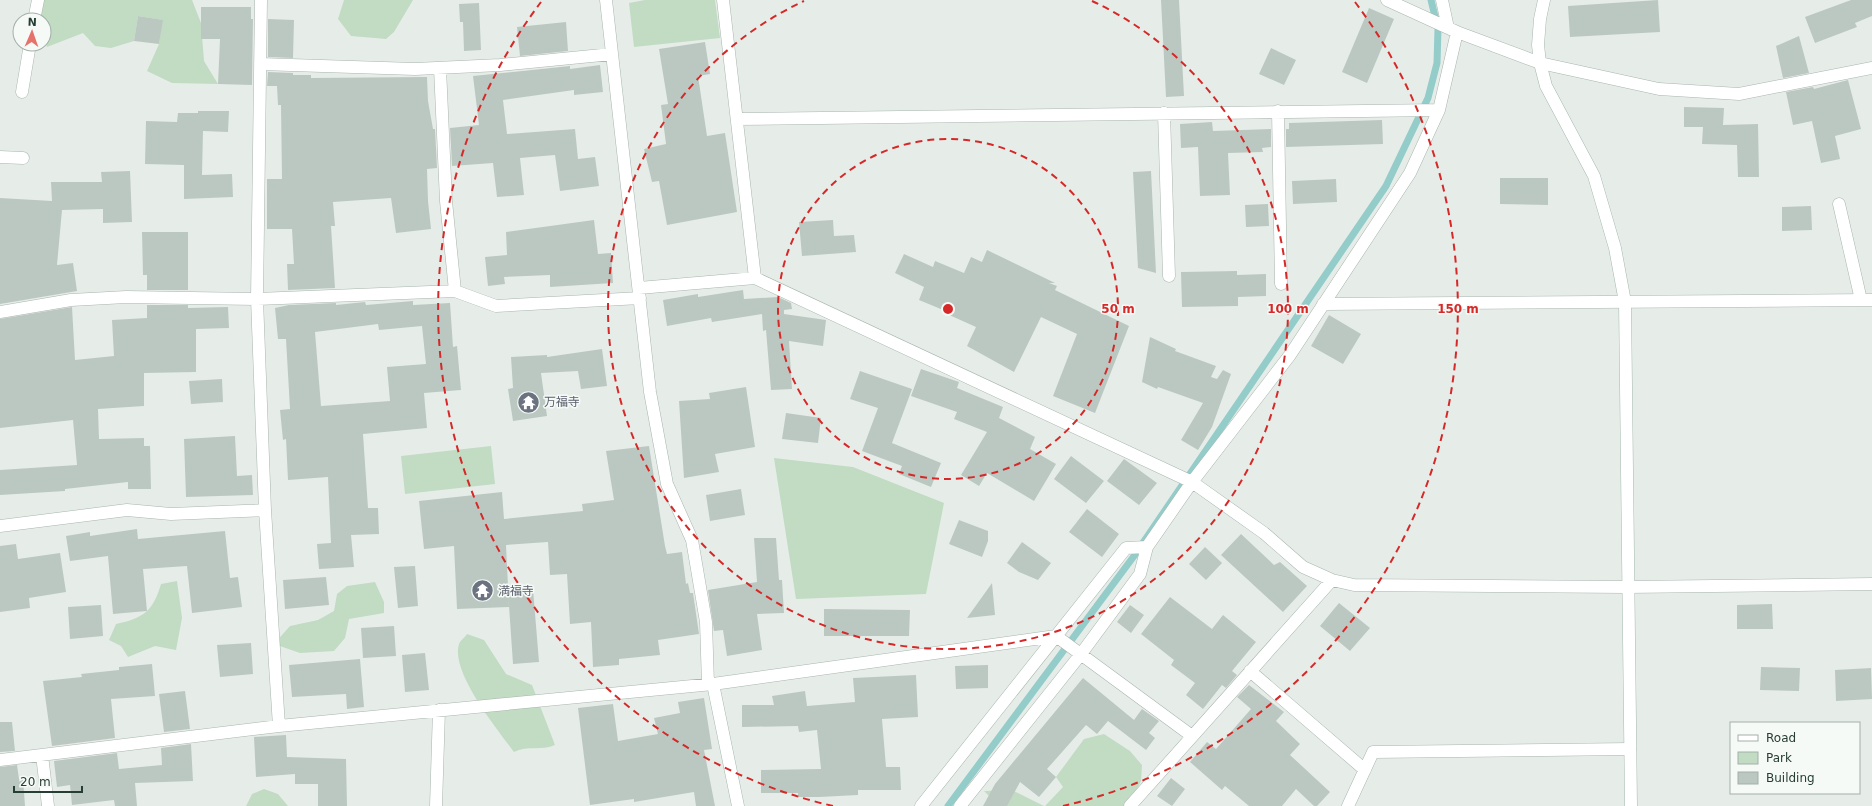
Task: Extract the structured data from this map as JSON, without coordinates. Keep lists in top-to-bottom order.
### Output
{
  "places": {
    "temple": ["万福寺", "満福寺"]
  },
  "legend": ["Road", "Park", "Building"],
  "scale_bar": "20 m",
  "north": "top",
  "rings": ["50 m", "100 m", "150 m"]
}
